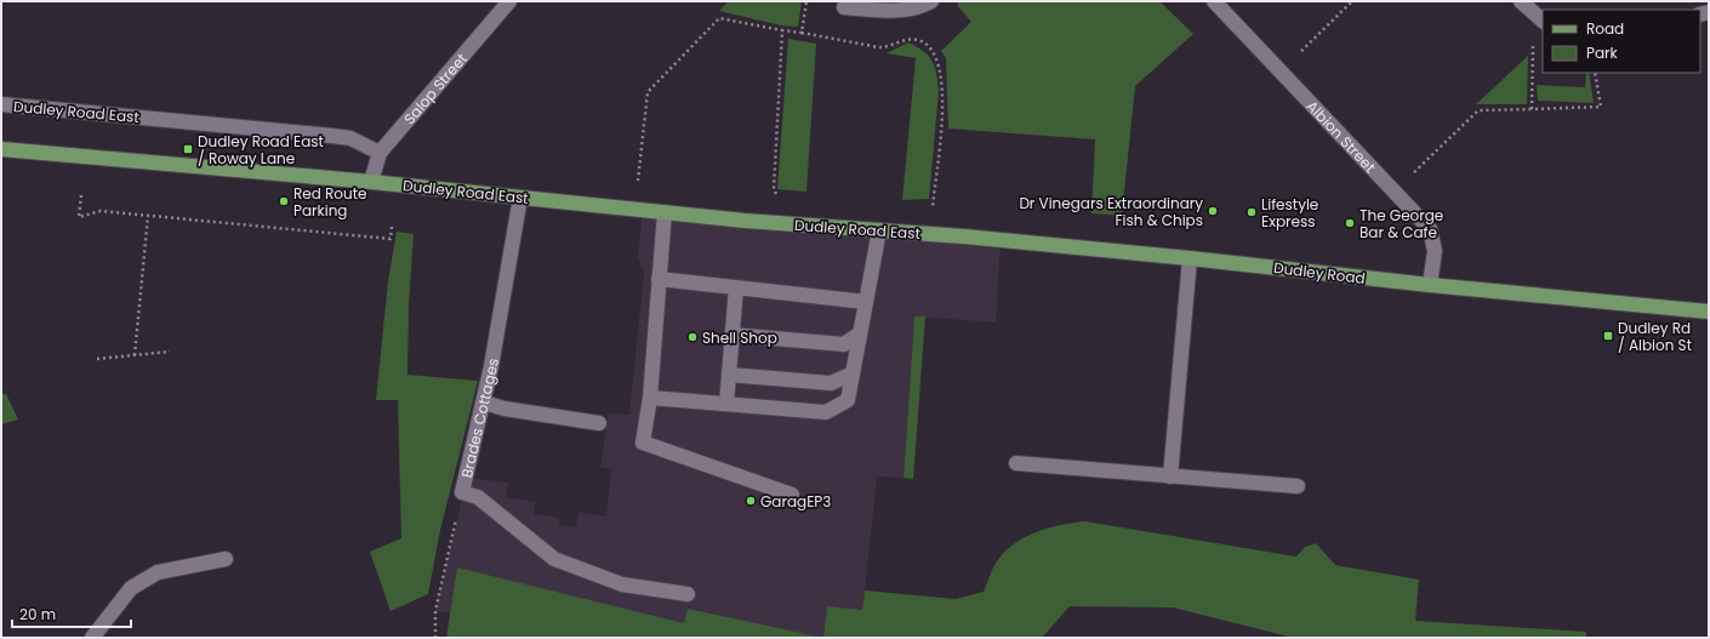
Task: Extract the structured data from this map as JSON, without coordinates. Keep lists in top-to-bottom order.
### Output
{
  "streets": {
    "main road": ["Dudley Road East", "Dudley Road"],
    "street": ["Salop Street", "Albion Street", "Brades Cottages"]
  },
  "crossings": [
    ["Salop Street", "Dudley Road East"],
    ["Dudley Road East", "Dudley Road"],
    ["Dudley Road East", "Brades Cottages"],
    ["Albion Street", "Dudley Road"]
  ],
  "places": {
    "transit": ["Dudley Road East / Roway Lane", "Dudley Rd / Albion St"],
    "other": [
      "Red Route Parking",
      "Dr Vinegars Extraordinary Fish & Chips",
      "Lifestyle Express",
      "The George Bar & Cafe",
      "Shell Shop",
      "GaragEP3"
    ]
  },
  "legend": ["Road", "Park"],
  "scale_bar": "20 m"
}
